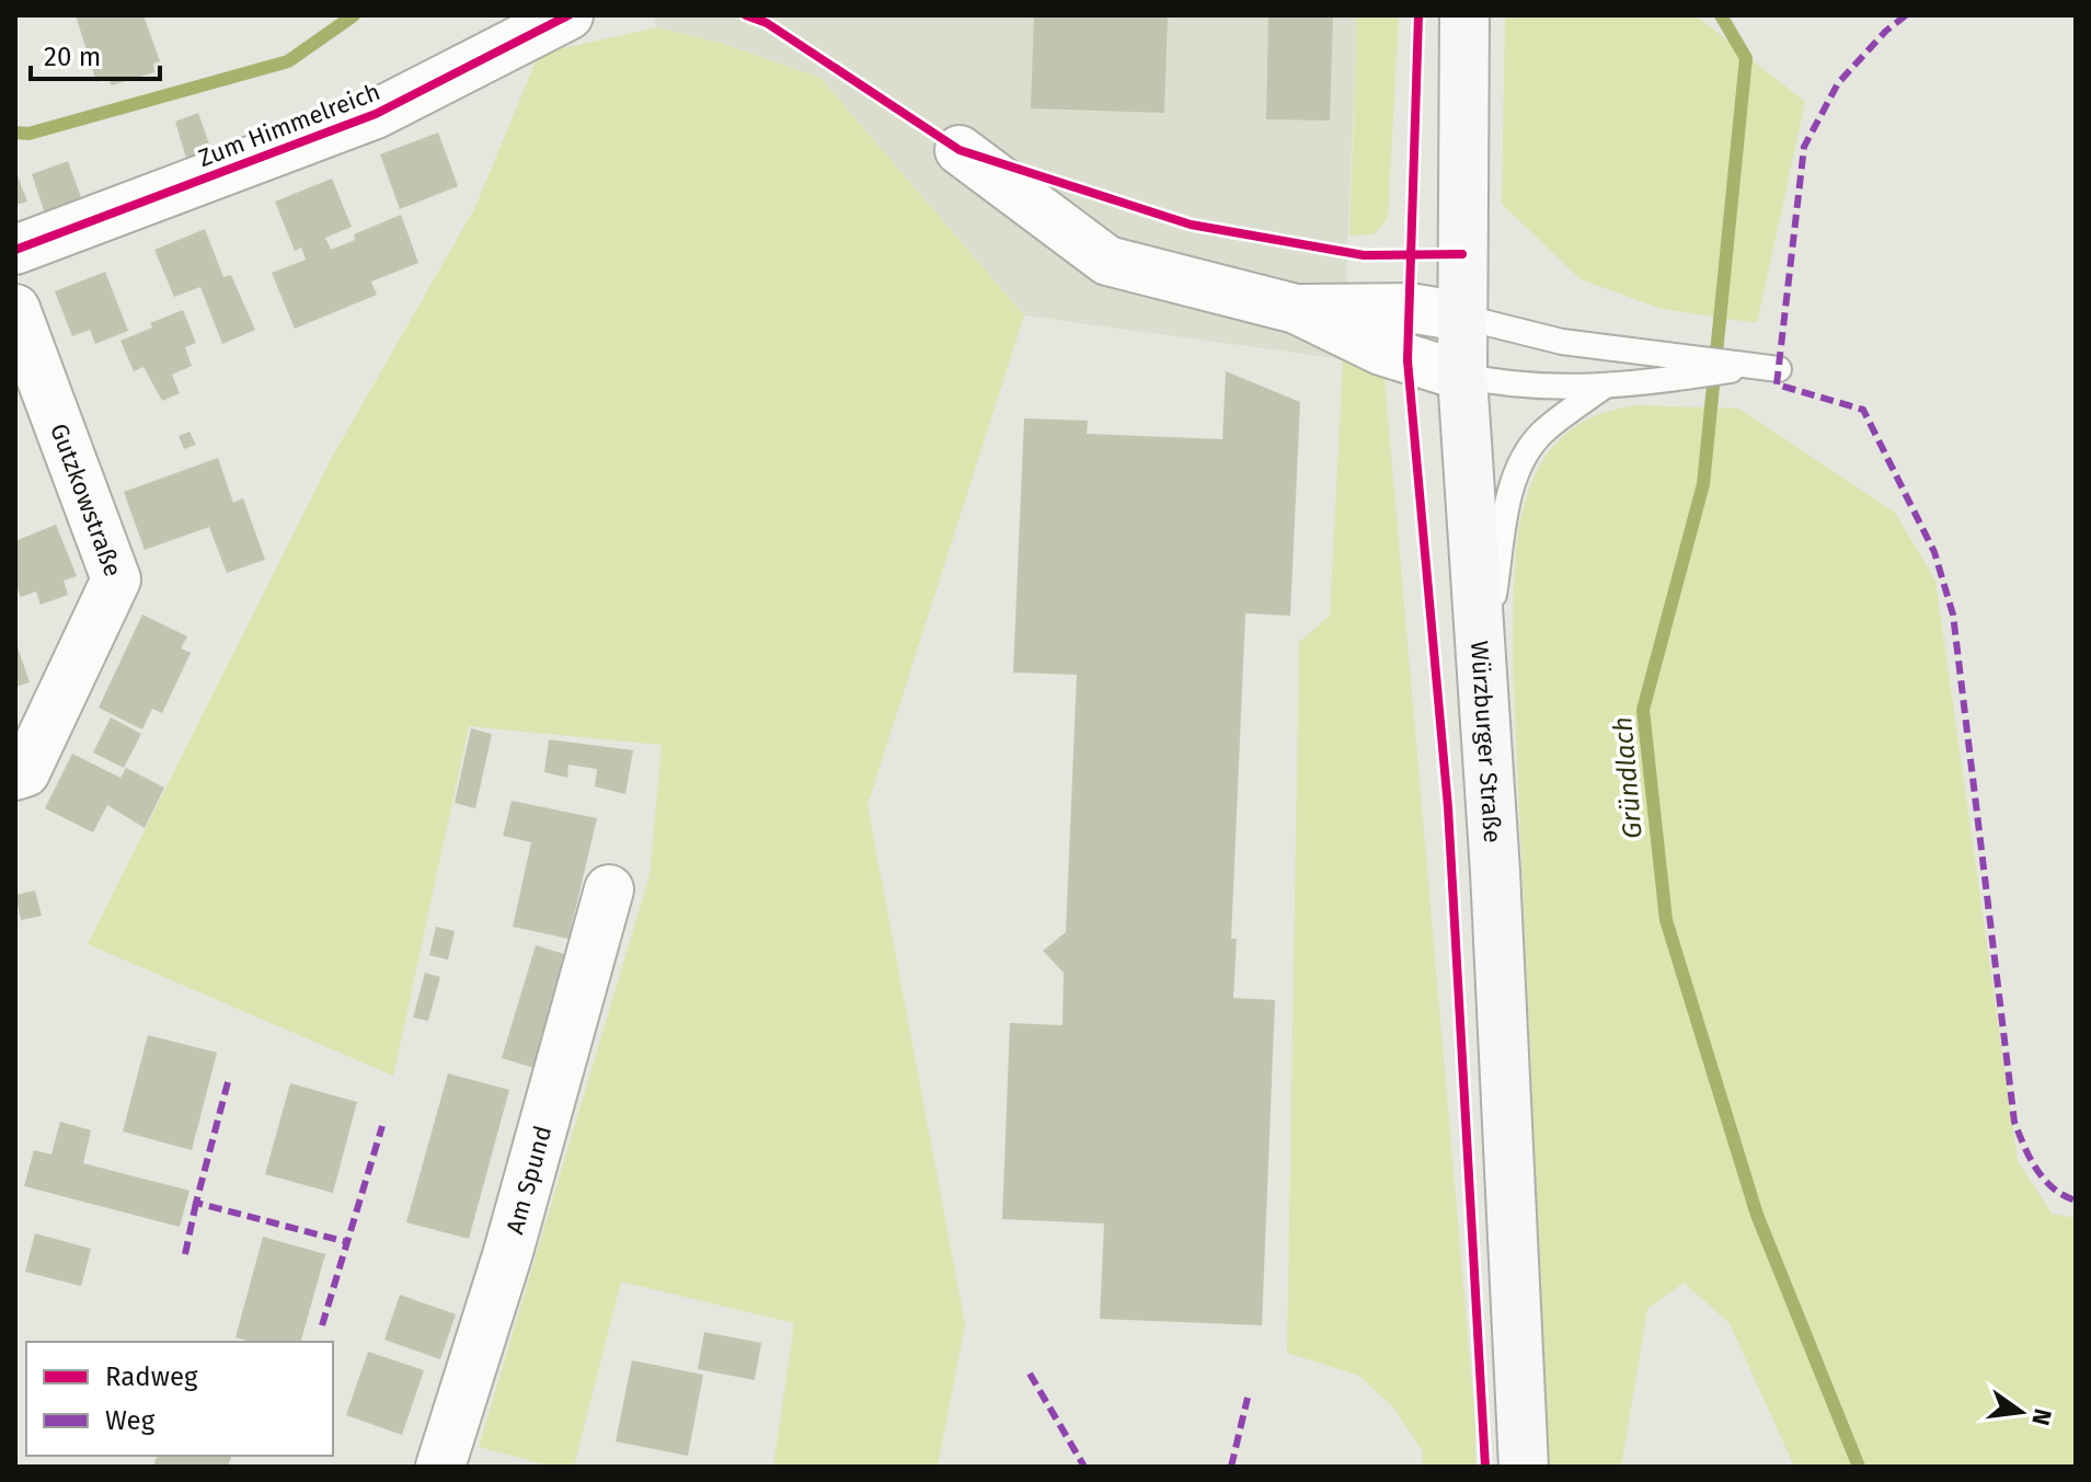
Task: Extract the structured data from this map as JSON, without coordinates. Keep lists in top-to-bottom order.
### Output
{
  "streets": {
    "main road": ["Würzburger Straße"],
    "street": ["Zum Himmelreich", "Gutzkowstraße", "Am Spund"]
  },
  "water": ["Gründlach"],
  "legend": ["Radweg", "Weg"],
  "scale_bar": "20 m",
  "north": "right"
}
